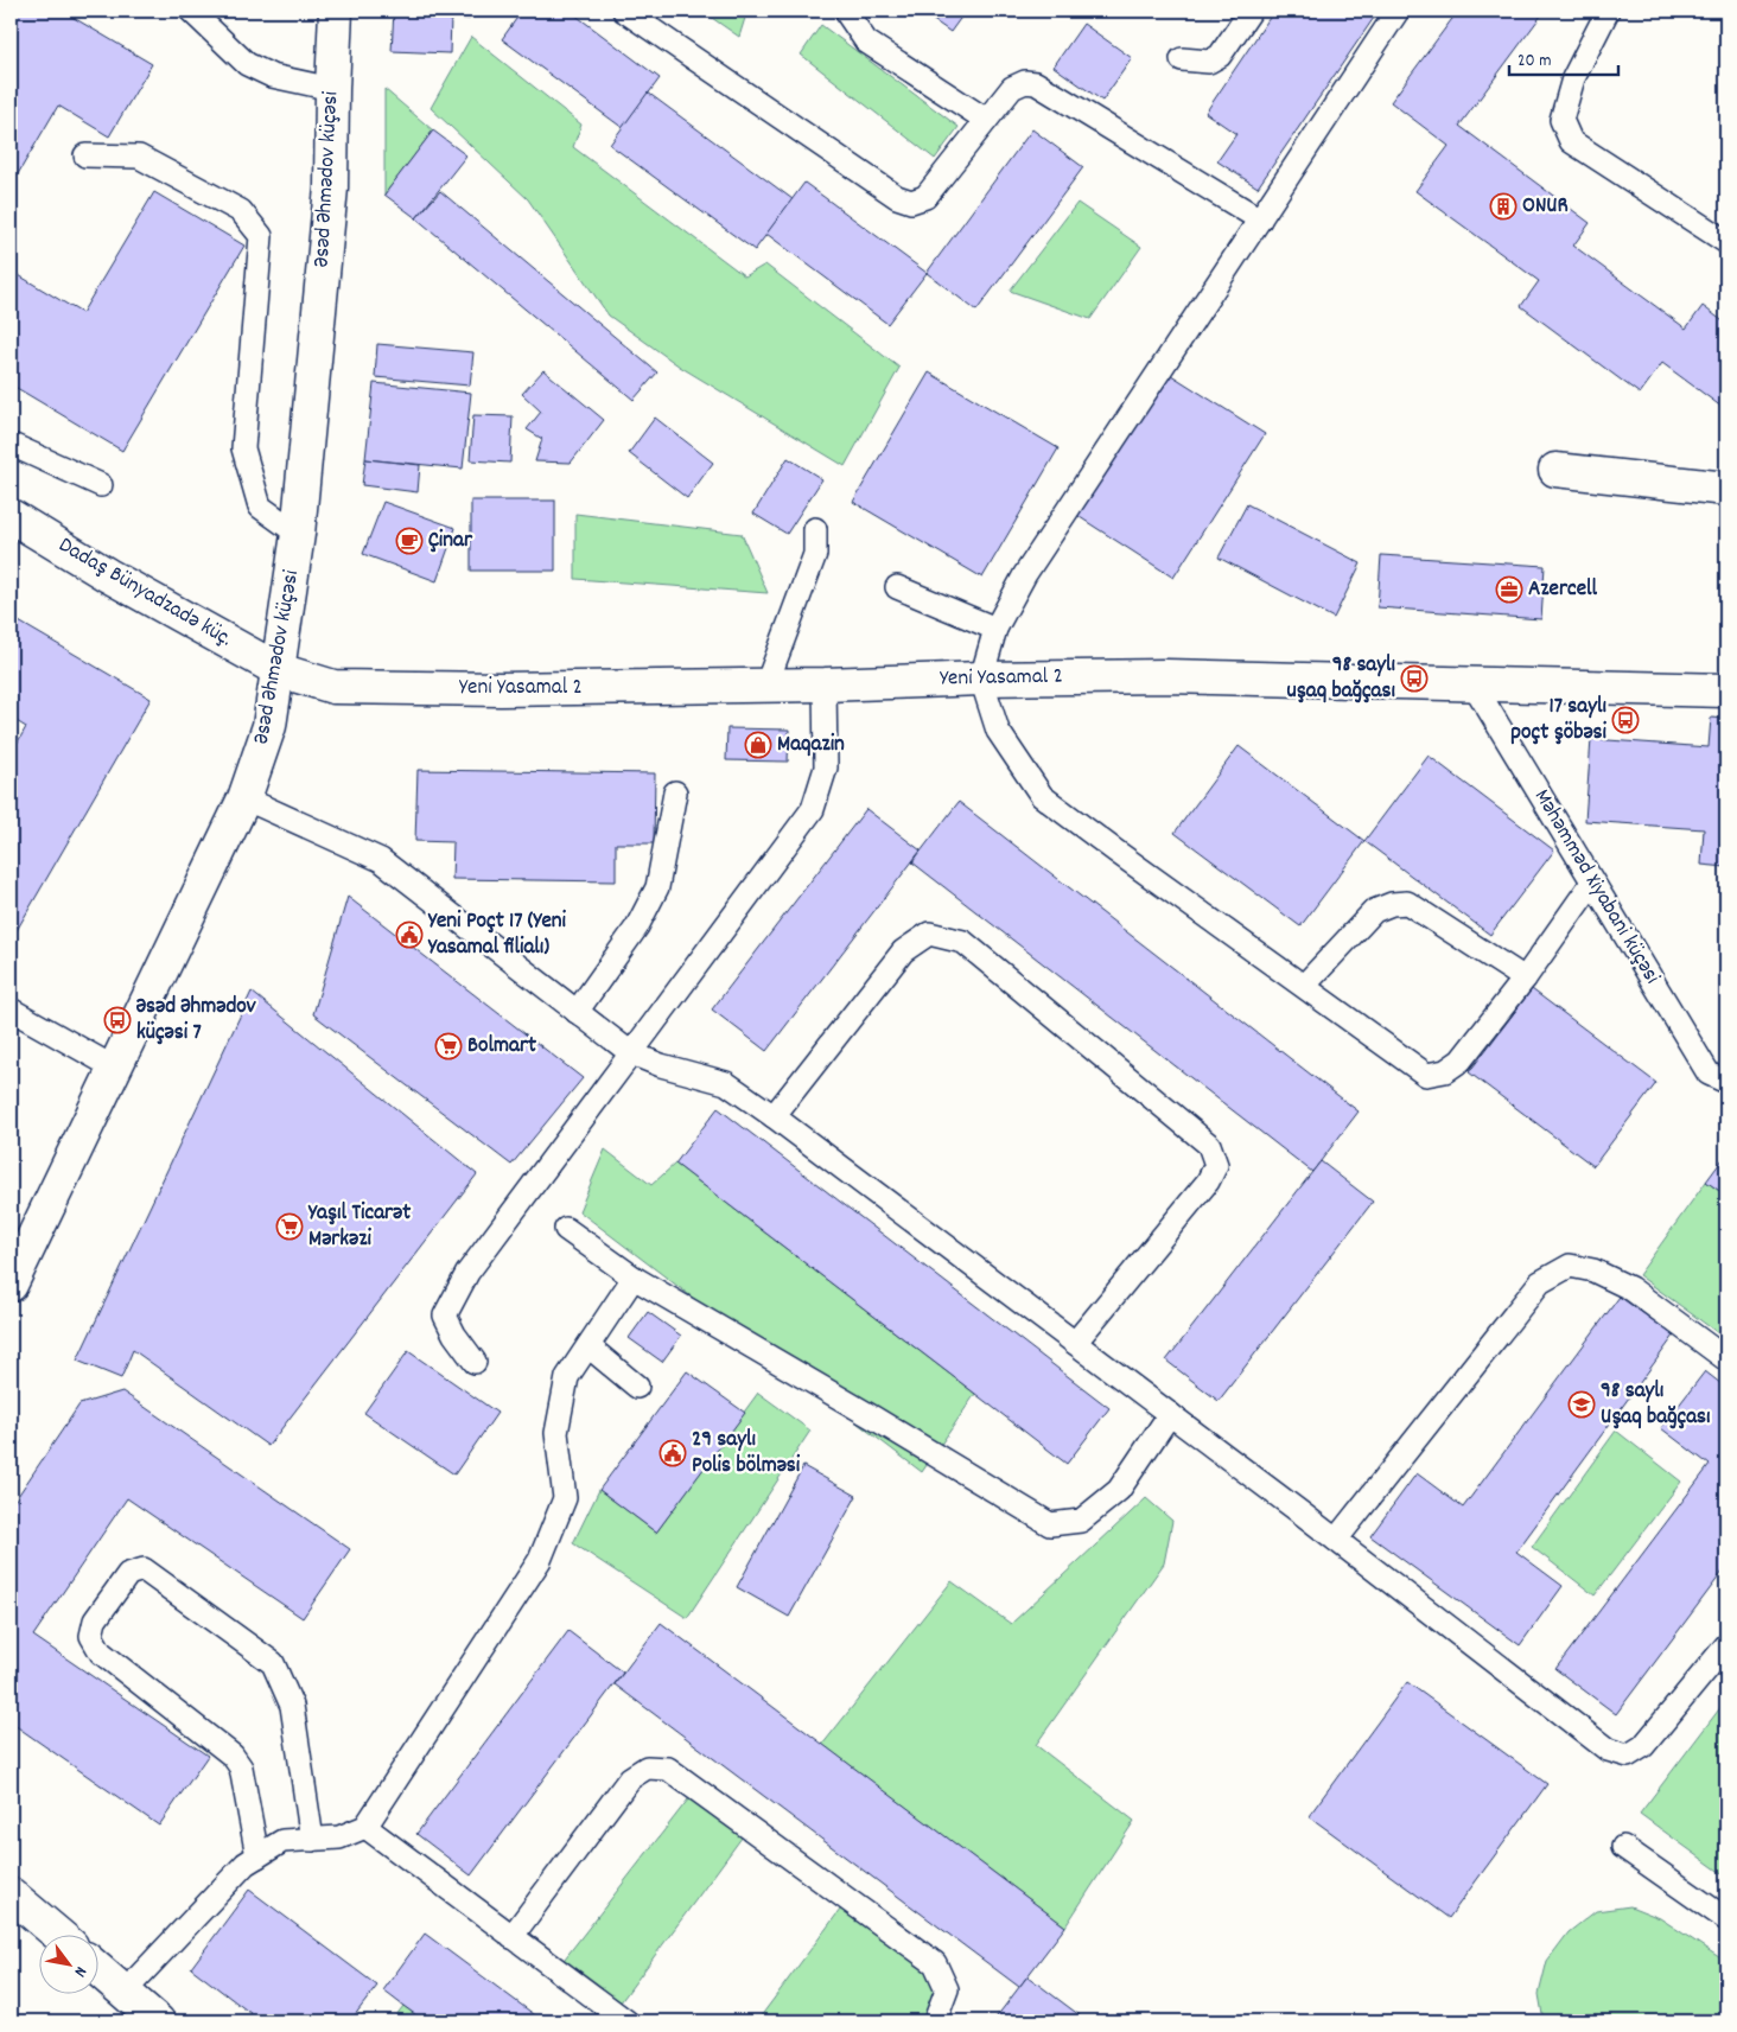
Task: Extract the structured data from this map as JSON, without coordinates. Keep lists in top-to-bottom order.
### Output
{
  "streets": {
    "street": ["Əsəd Əhmədov küçəsi", "Dadaş Bünyadzadə küç.", "Yeni Yasamal 2"],
    "lane": ["Məhəmməd Xiyabani küçəsi"]
  },
  "crossings": [
    ["Əsəd Əhmədov küçəsi", "Dadaş Bünyadzadə küç."],
    ["Əsəd Əhmədov küçəsi", "Yeni Yasamal 2"],
    ["Dadaş Bünyadzadə küç.", "Yeni Yasamal 2"],
    ["Yeni Yasamal 2", "Məhəmməd Xiyabani küçəsi"]
  ],
  "places": {
    "building": ["ONUR"],
    "cafe": ["Çinar"],
    "office": ["Azercell"],
    "bus stop": ["98 saylı uşaq bağçası", "17 saylı poçt şöbəsi", "Əsəd Əhmədov küçəsi 7"],
    "shop": ["Maqazin"],
    "public building": ["Yeni Poçt 17 (Yeni Yasamal filialı)", "29 saylı Polis bölməsi"],
    "supermarket": ["Bolmart", "Yaşıl Ticarət Mərkəzi"],
    "school or university": ["98 saylı Uşaq bağçası"]
  },
  "scale_bar": "20 m",
  "north": "bottom right"
}
